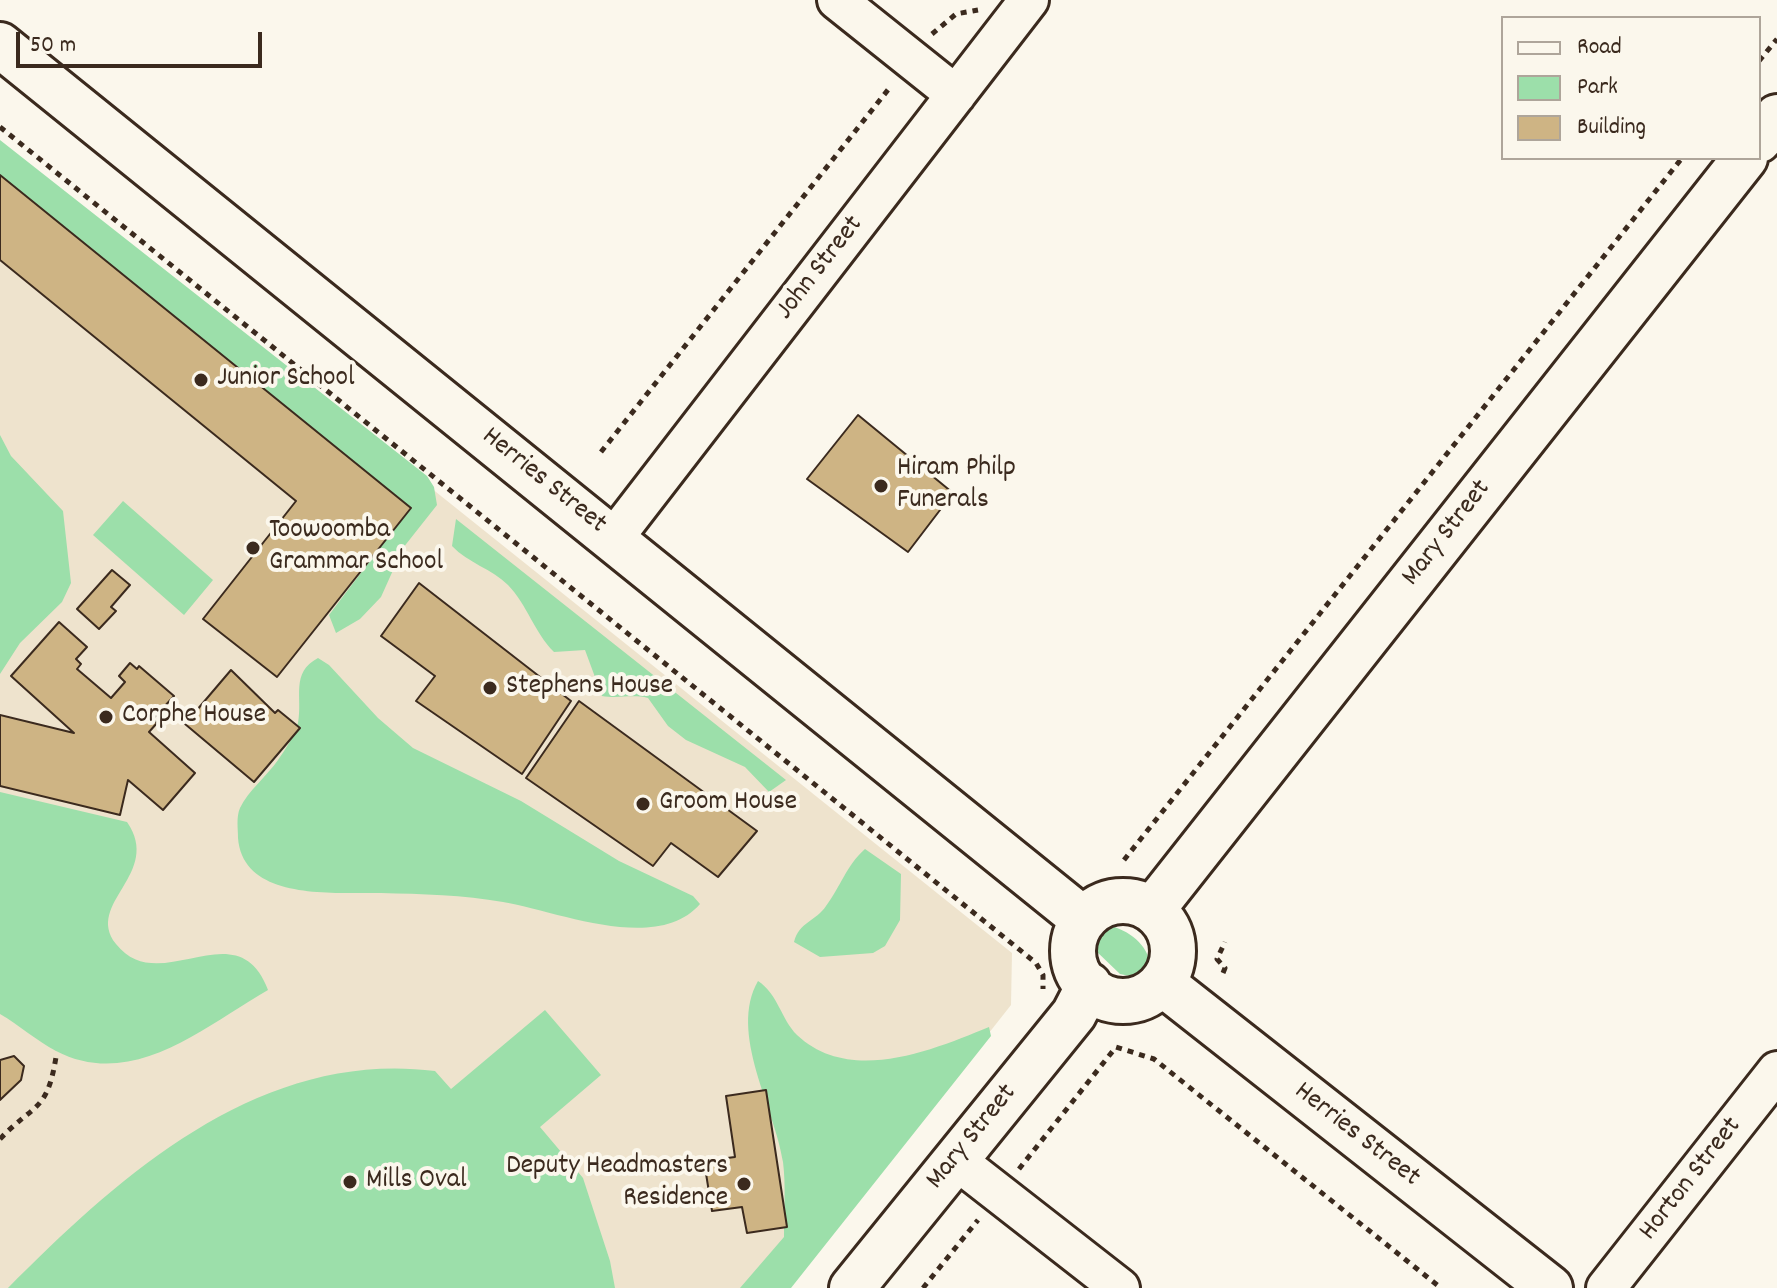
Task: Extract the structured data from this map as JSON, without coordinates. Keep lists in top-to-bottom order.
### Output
{
  "streets": {
    "main road": ["Herries Street", "Mary Street"],
    "street": ["John Street", "Horton Street"]
  },
  "crossings": [
    ["John Street", "Herries Street"],
    ["Herries Street", "Mary Street"]
  ],
  "places": [
    "Junior School",
    "Hiram Philp Funerals",
    "Toowoomba Grammar School",
    "Stephens House",
    "Corphe House",
    "Groom House",
    "Mills Oval",
    "Deputy Headmasters Residence"
  ],
  "legend": ["Road", "Park", "Building"],
  "scale_bar": "50 m"
}
